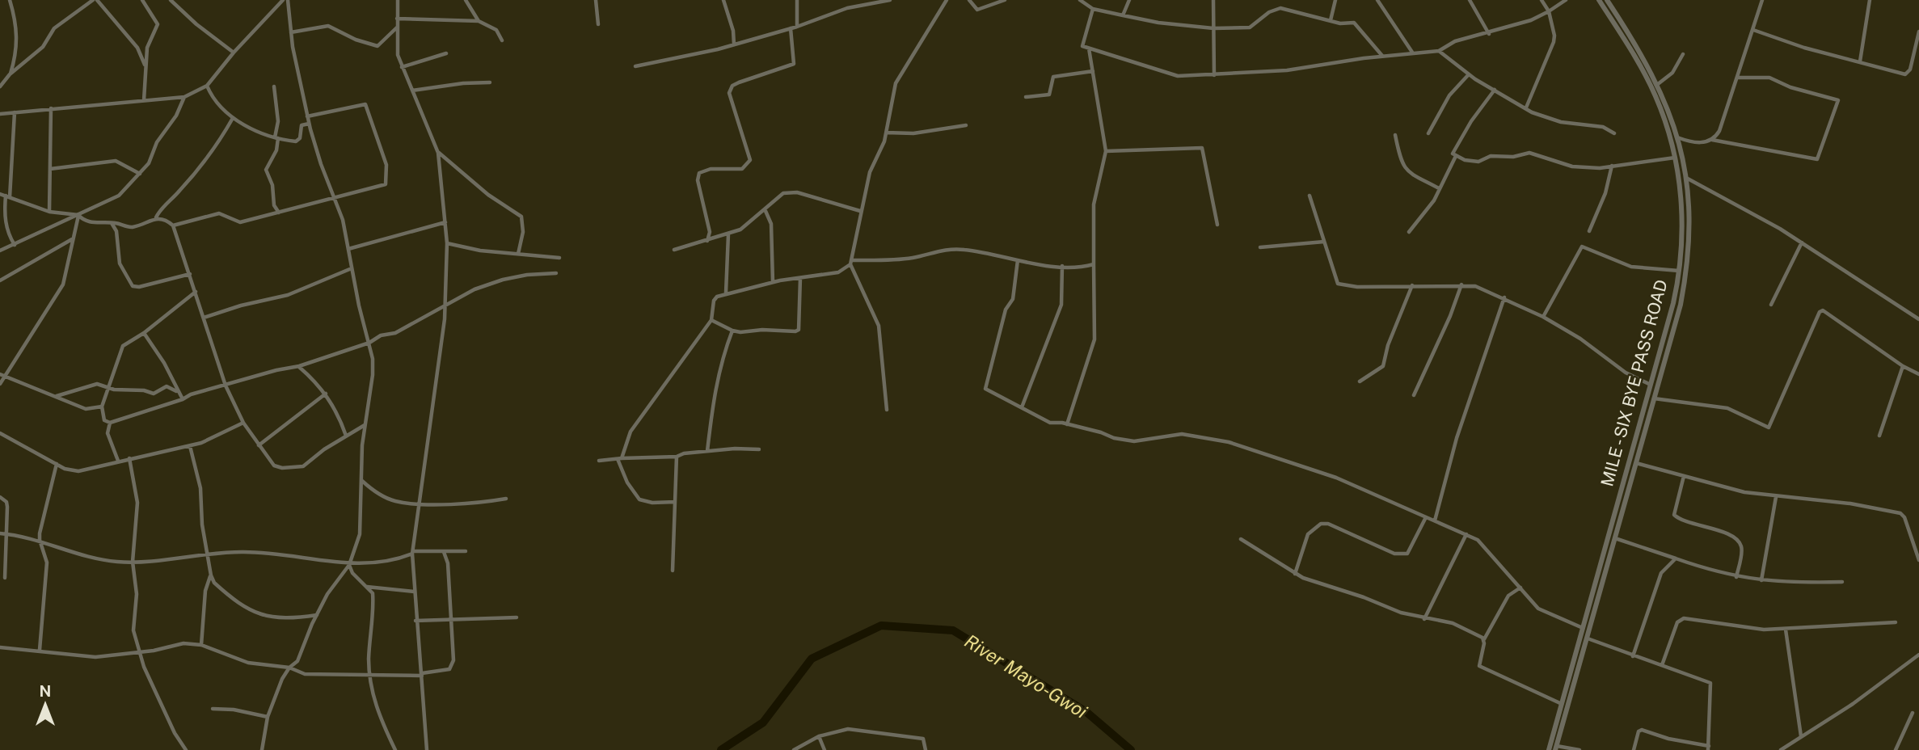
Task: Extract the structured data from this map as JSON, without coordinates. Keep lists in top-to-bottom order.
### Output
{
  "streets": {
    "street": ["MILE - SIX BYE PASS ROAD"]
  },
  "water": ["River Mayo-Gwoi"],
  "north": "top"
}
